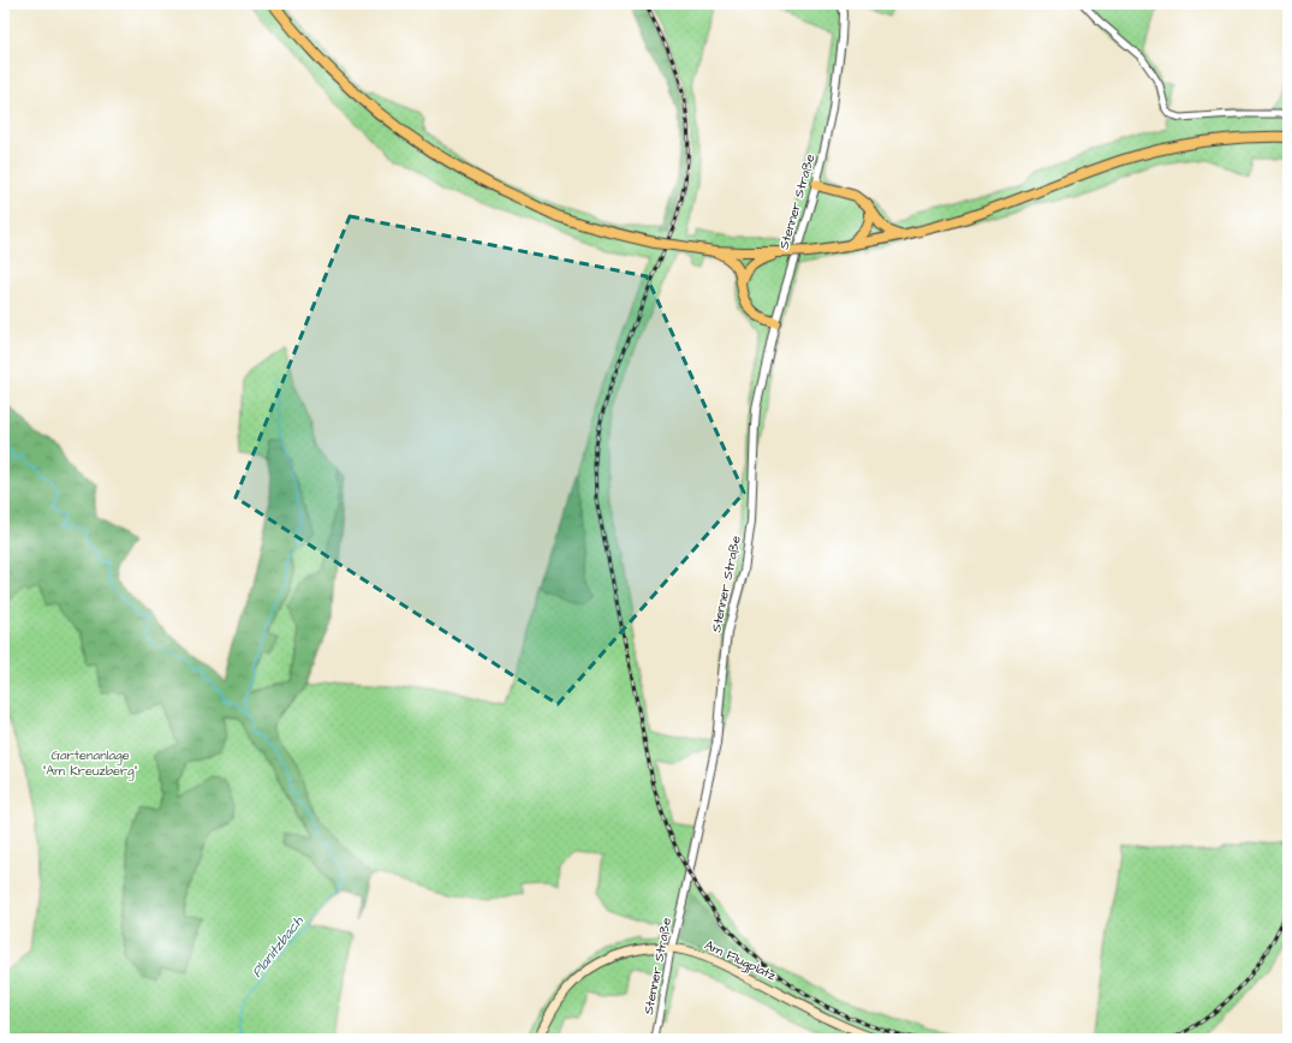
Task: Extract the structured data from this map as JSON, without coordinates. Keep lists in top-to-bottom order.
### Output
{
  "streets": {
    "main road": ["Am Flugplatz"],
    "street": ["Stenner Straße"]
  },
  "crossings": [
    ["Stenner Straße", "Am Flugplatz"]
  ],
  "water": ["Planitzbach"],
  "parks": ["Gartenanlage \"Am Kreuzberg\""]
}
